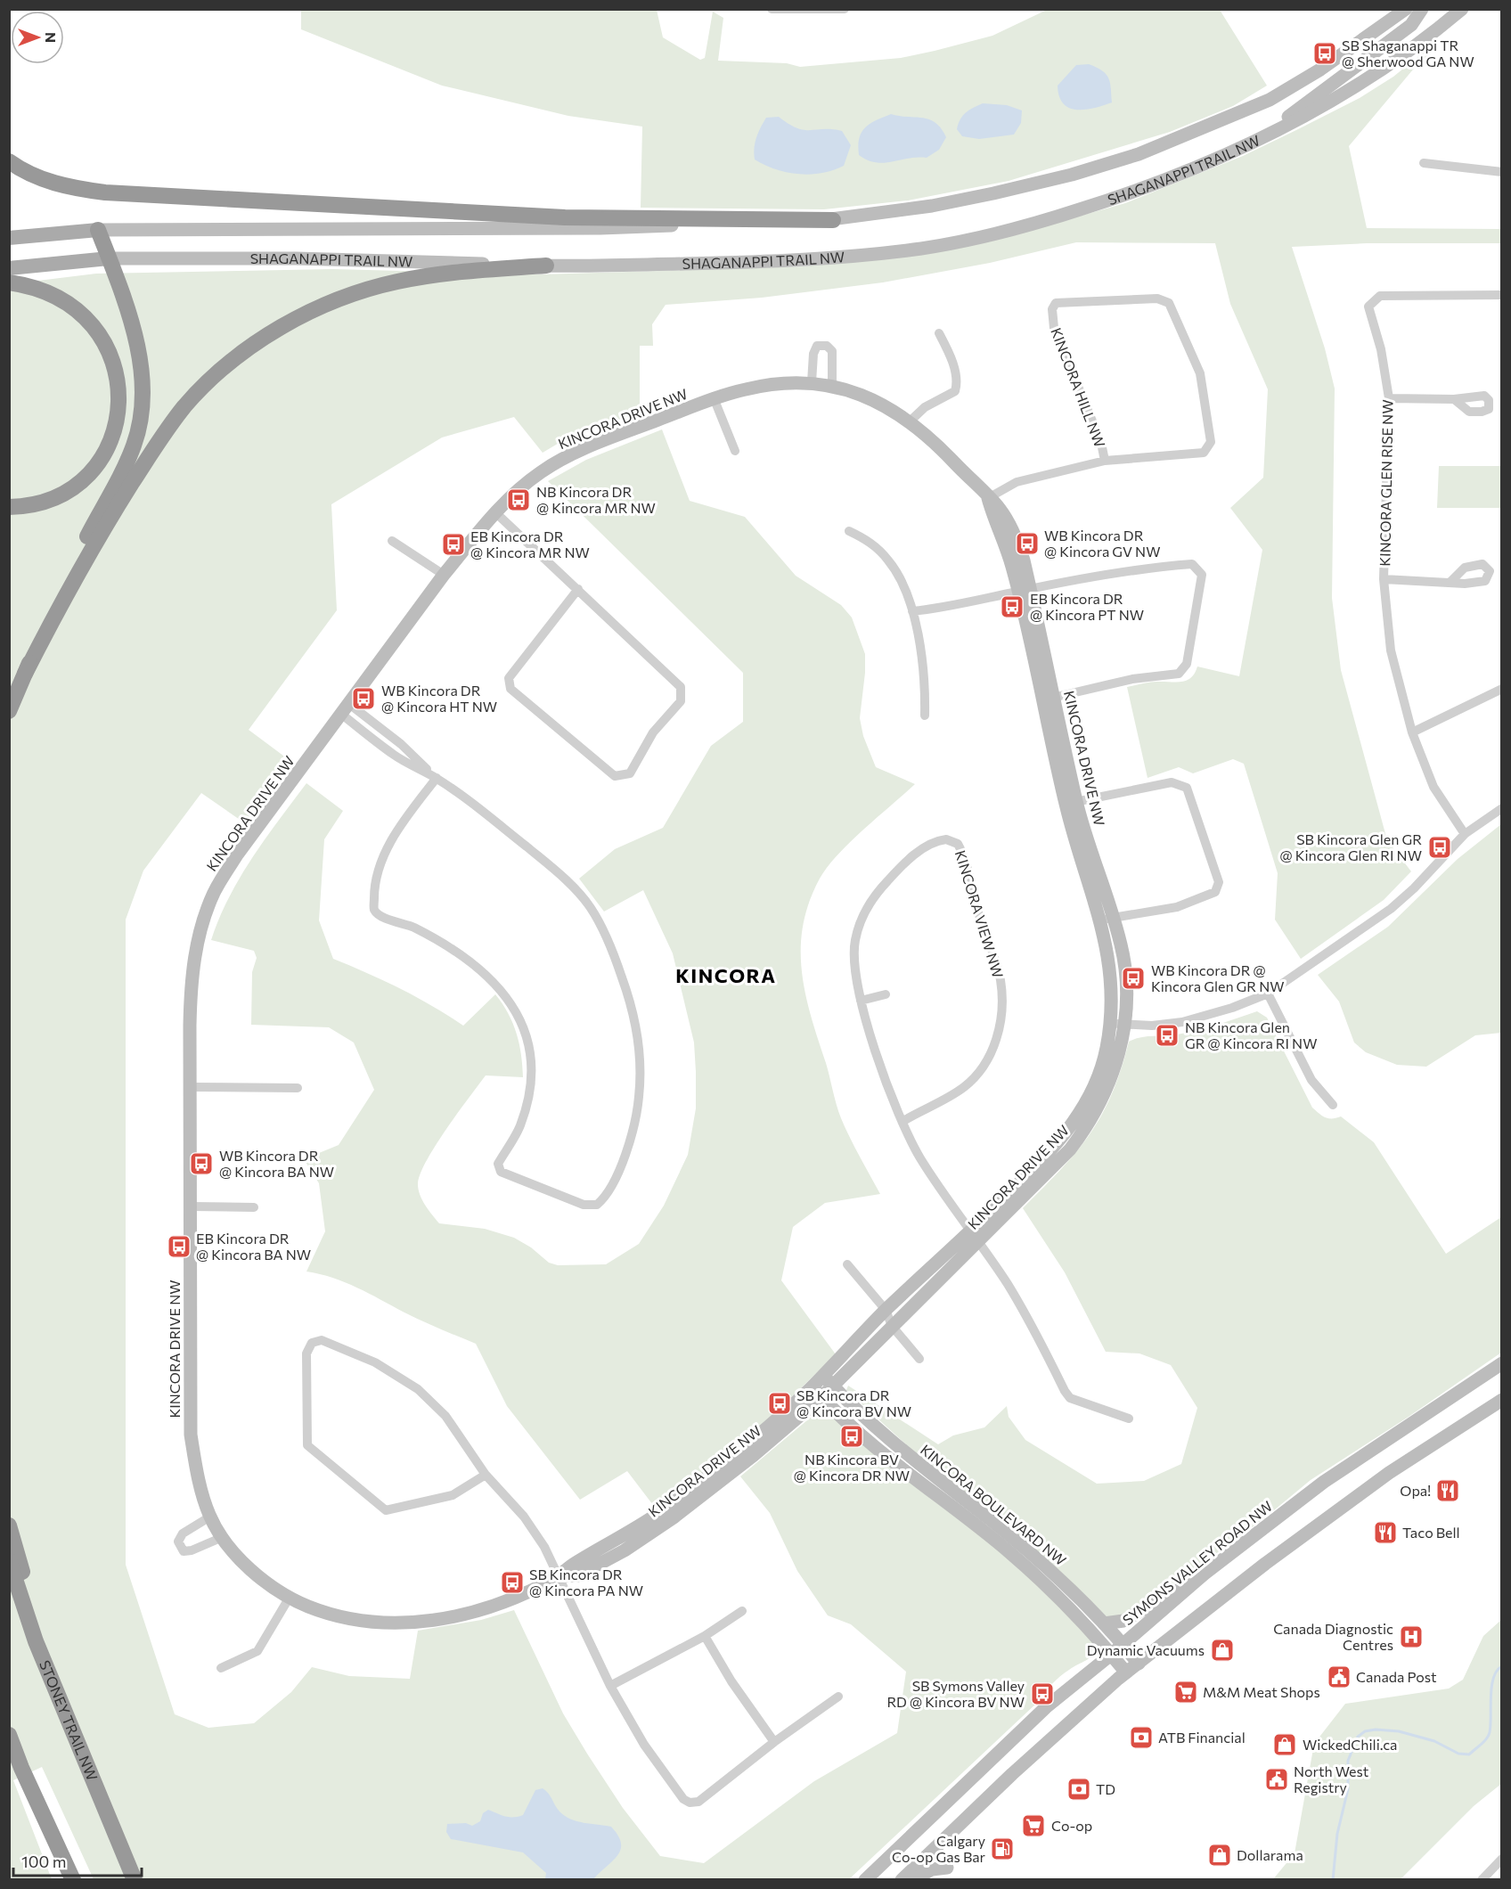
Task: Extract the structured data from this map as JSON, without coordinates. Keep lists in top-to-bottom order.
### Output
{
  "streets": {
    "highway": ["STONEY TRAIL NW"],
    "main road": ["SHAGANAPPI TRAIL NW"],
    "street": [
      "KINCORA HILL NW",
      "KINCORA DRIVE NW",
      "KINCORA GLEN RISE NW",
      "KINCORA VIEW NW",
      "KINCORA BOULEVARD NW",
      "SYMONS VALLEY ROAD NW"
    ]
  },
  "crossings": [
    ["KINCORA HILL NW", "KINCORA DRIVE NW"],
    ["KINCORA DRIVE NW", "KINCORA VIEW NW"],
    ["KINCORA DRIVE NW", "KINCORA BOULEVARD NW"],
    ["KINCORA BOULEVARD NW", "SYMONS VALLEY ROAD NW"]
  ],
  "districts": ["KINCORA"],
  "places": {
    "bus stop": [
      "SB Shaganappi TR @ Sherwood GA NW",
      "NB Kincora DR @ Kincora MR NW",
      "WB Kincora DR @ Kincora GV NW",
      "EB Kincora DR @ Kincora MR NW",
      "EB Kincora DR @ Kincora PT NW",
      "WB Kincora DR @ Kincora HT NW",
      "SB Kincora Glen GR @ Kincora Glen RI NW",
      "WB Kincora DR @ Kincora Glen GR NW",
      "NB Kincora Glen GR @ Kincora RI NW",
      "WB Kincora DR @ Kincora BA NW",
      "EB Kincora DR @ Kincora BA NW",
      "SB Kincora DR @ Kincora BV NW",
      "NB Kincora BV @ Kincora DR NW",
      "SB Kincora DR @ Kincora PA NW",
      "SB Symons Valley RD @ Kincora BV NW"
    ],
    "restaurant": ["Opa!", "Taco Bell"],
    "hospital": ["Canada Diagnostic Centres"],
    "shop": ["Dynamic Vacuums", "WickedChili.ca", "Dollarama"],
    "public building": ["Canada Post", "North West Registry"],
    "supermarket": ["M&M Meat Shops", "Co-op"],
    "bank": ["ATB Financial", "TD"],
    "fuel station": ["Calgary Co-op Gas Bar"]
  },
  "scale_bar": "100 m",
  "north": "right"
}
